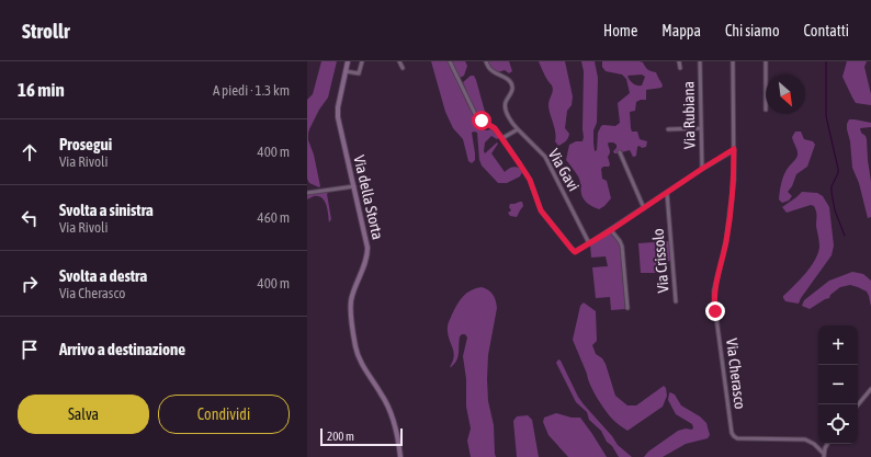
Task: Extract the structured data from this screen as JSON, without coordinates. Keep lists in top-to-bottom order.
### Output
{
  "streets": {
    "main road": ["Via della Storta"],
    "street": [
      "Via Rubiana",
      "Via Gavi",
      "Via Crissolo",
      "Via Cherasco"
    ]
  },
  "scale_bar": "200 m",
  "north": "bottom right",
  "page": {
    "header": "Strollr",
    "nav": [
      "Home",
      "Mappa",
      "Chi siamo",
      "Contatti"
    ],
    "heading": ["16 min", "A piedi · 1.3 km"],
    "list": [
      ["Prosegui", "Via Rivoli", "400 m"],
      ["Svolta a sinistra", "Via Rivoli", "460 m"],
      ["Svolta a destra", "Via Cherasco", "400 m"],
      "Arrivo a destinazione"
    ],
    "map_buttons": ["+", "−"],
    "buttons": ["Salva", "Condividi"],
    "scale": "200 m"
  }
}
